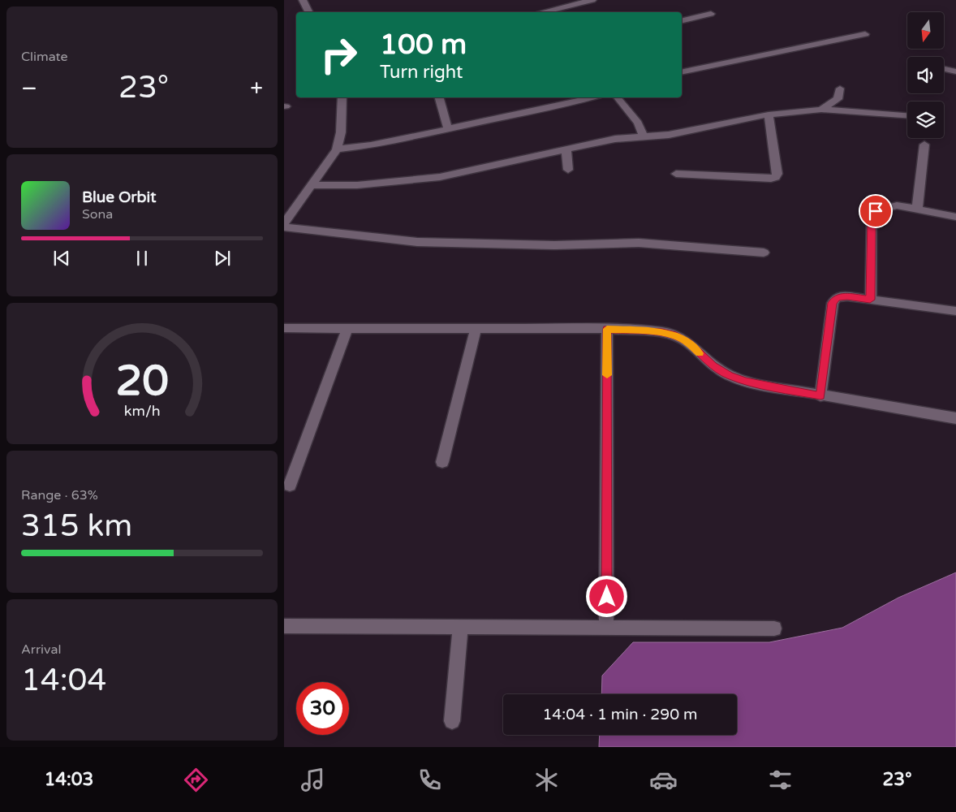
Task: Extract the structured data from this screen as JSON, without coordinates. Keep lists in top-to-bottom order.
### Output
{
  "north": "bottom",
  "page": {
    "tile": [
      "Climate",
      ["Range · 63%", "315 km"],
      ["Arrival", "14:04"]
    ],
    "turn": ["100 m", "Turn right"],
    "heat": ["−", "23°", "+"],
    "song": ["Blue Orbit", "Sona"],
    "limit": "30",
    "trip": "14:04 · 1 min · 290 m",
    "tabs": ["14:03", "23°"],
    "gauge": ["20", "km/h"]
  }
}
